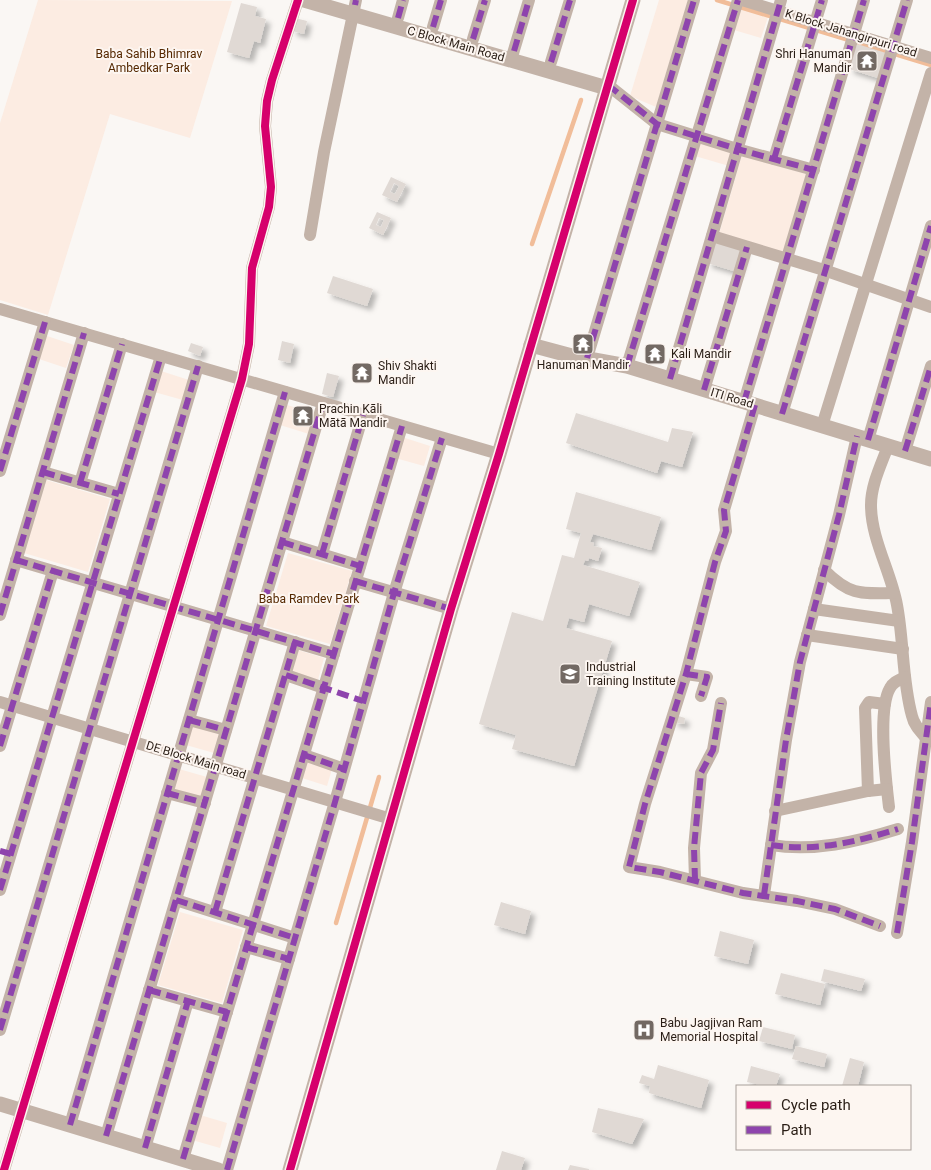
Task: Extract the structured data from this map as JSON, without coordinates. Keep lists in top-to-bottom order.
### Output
{
  "streets": {
    "street": [
      "K Block Jahangirpuri road",
      "C Block Main Road",
      "ITI Road",
      "DE Block Main road"
    ]
  },
  "parks": ["Baba Sahib Bhimrav Ambedkar Park", "Baba Ramdev Park"],
  "places": {
    "temple": [
      "Shri Hanuman Mandir",
      "Hanuman Mandir",
      "Kali Mandir",
      "Shiv Shakti Mandir",
      "Prachin Kāli Mātā Mandir"
    ],
    "school or university": ["Industrial Training Institute"],
    "hospital": ["Babu Jagjivan Ram Memorial Hospital"]
  },
  "legend": ["Cycle path", "Path"]
}
